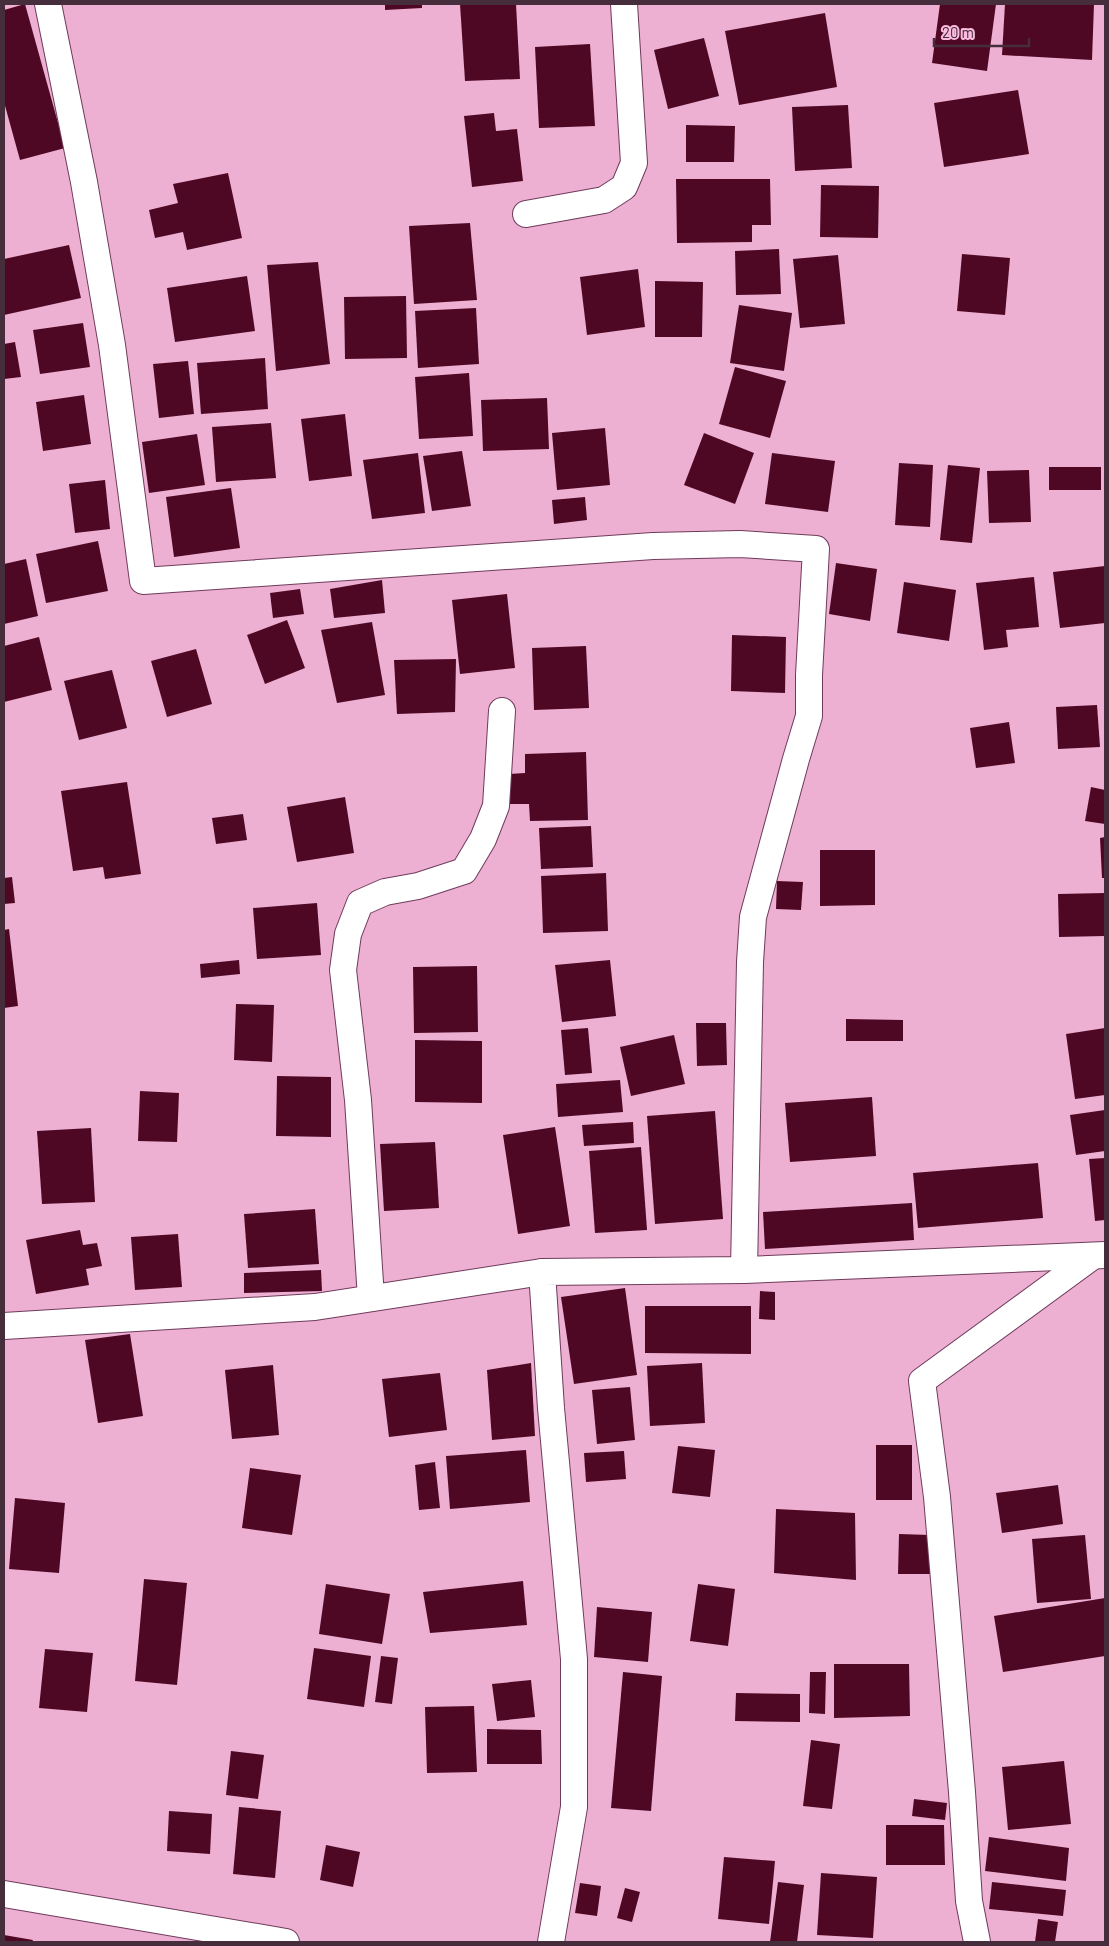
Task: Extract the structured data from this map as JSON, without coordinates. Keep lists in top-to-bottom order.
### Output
{
  "scale_bar": "20 m"
}
